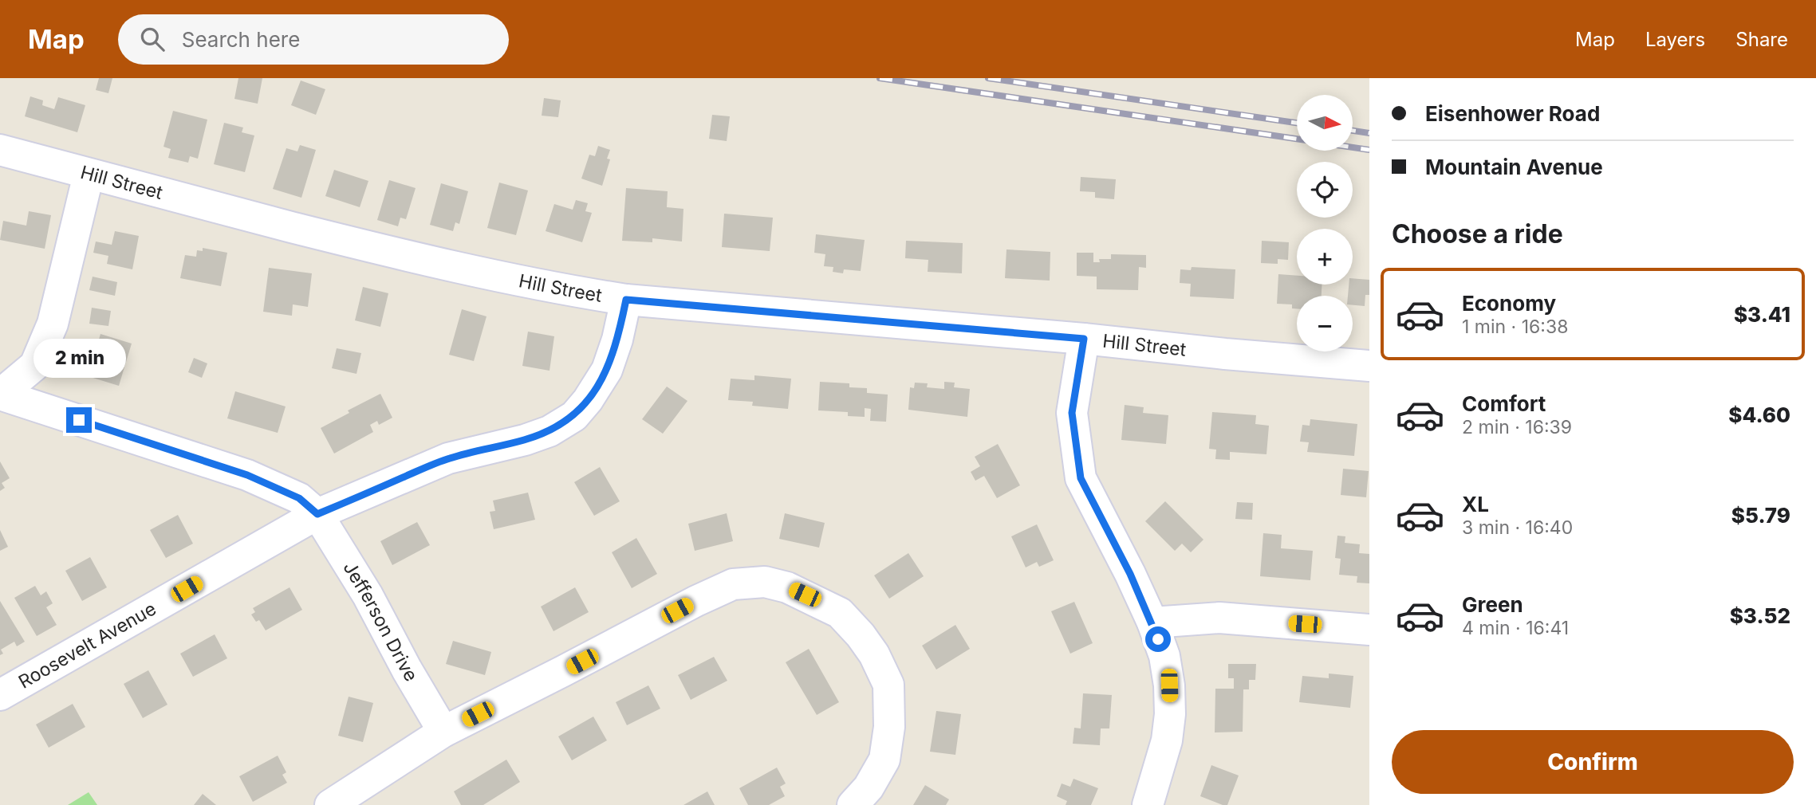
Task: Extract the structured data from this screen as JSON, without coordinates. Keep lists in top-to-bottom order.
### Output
{
  "streets": {
    "street": ["Hill Street", "Jefferson Drive", "Roosevelt Avenue"]
  },
  "crossings": [
    ["Hill Street", "Roosevelt Avenue"],
    ["Jefferson Drive", "Roosevelt Avenue"]
  ],
  "north": "right",
  "page": {
    "header": "Map",
    "search": "Search here",
    "nav": ["Map", "Layers", "Share"],
    "banner": ["Eisenhower Road", "Mountain Avenue"],
    "map_buttons": ["+", "−"],
    "heading": "Choose a ride",
    "list": [
      {
        "name": "Economy",
        "note": "1 min · 16:38",
        "value": "$3.41"
      },
      {
        "name": "Comfort",
        "note": "2 min · 16:39",
        "value": "$4.60"
      },
      {
        "name": "XL",
        "note": "3 min · 16:40",
        "value": "$5.79"
      },
      {
        "name": "Green",
        "note": "4 min · 16:41",
        "value": "$3.52"
      }
    ],
    "bubble": "2 min",
    "buttons": "Confirm"
  }
}
